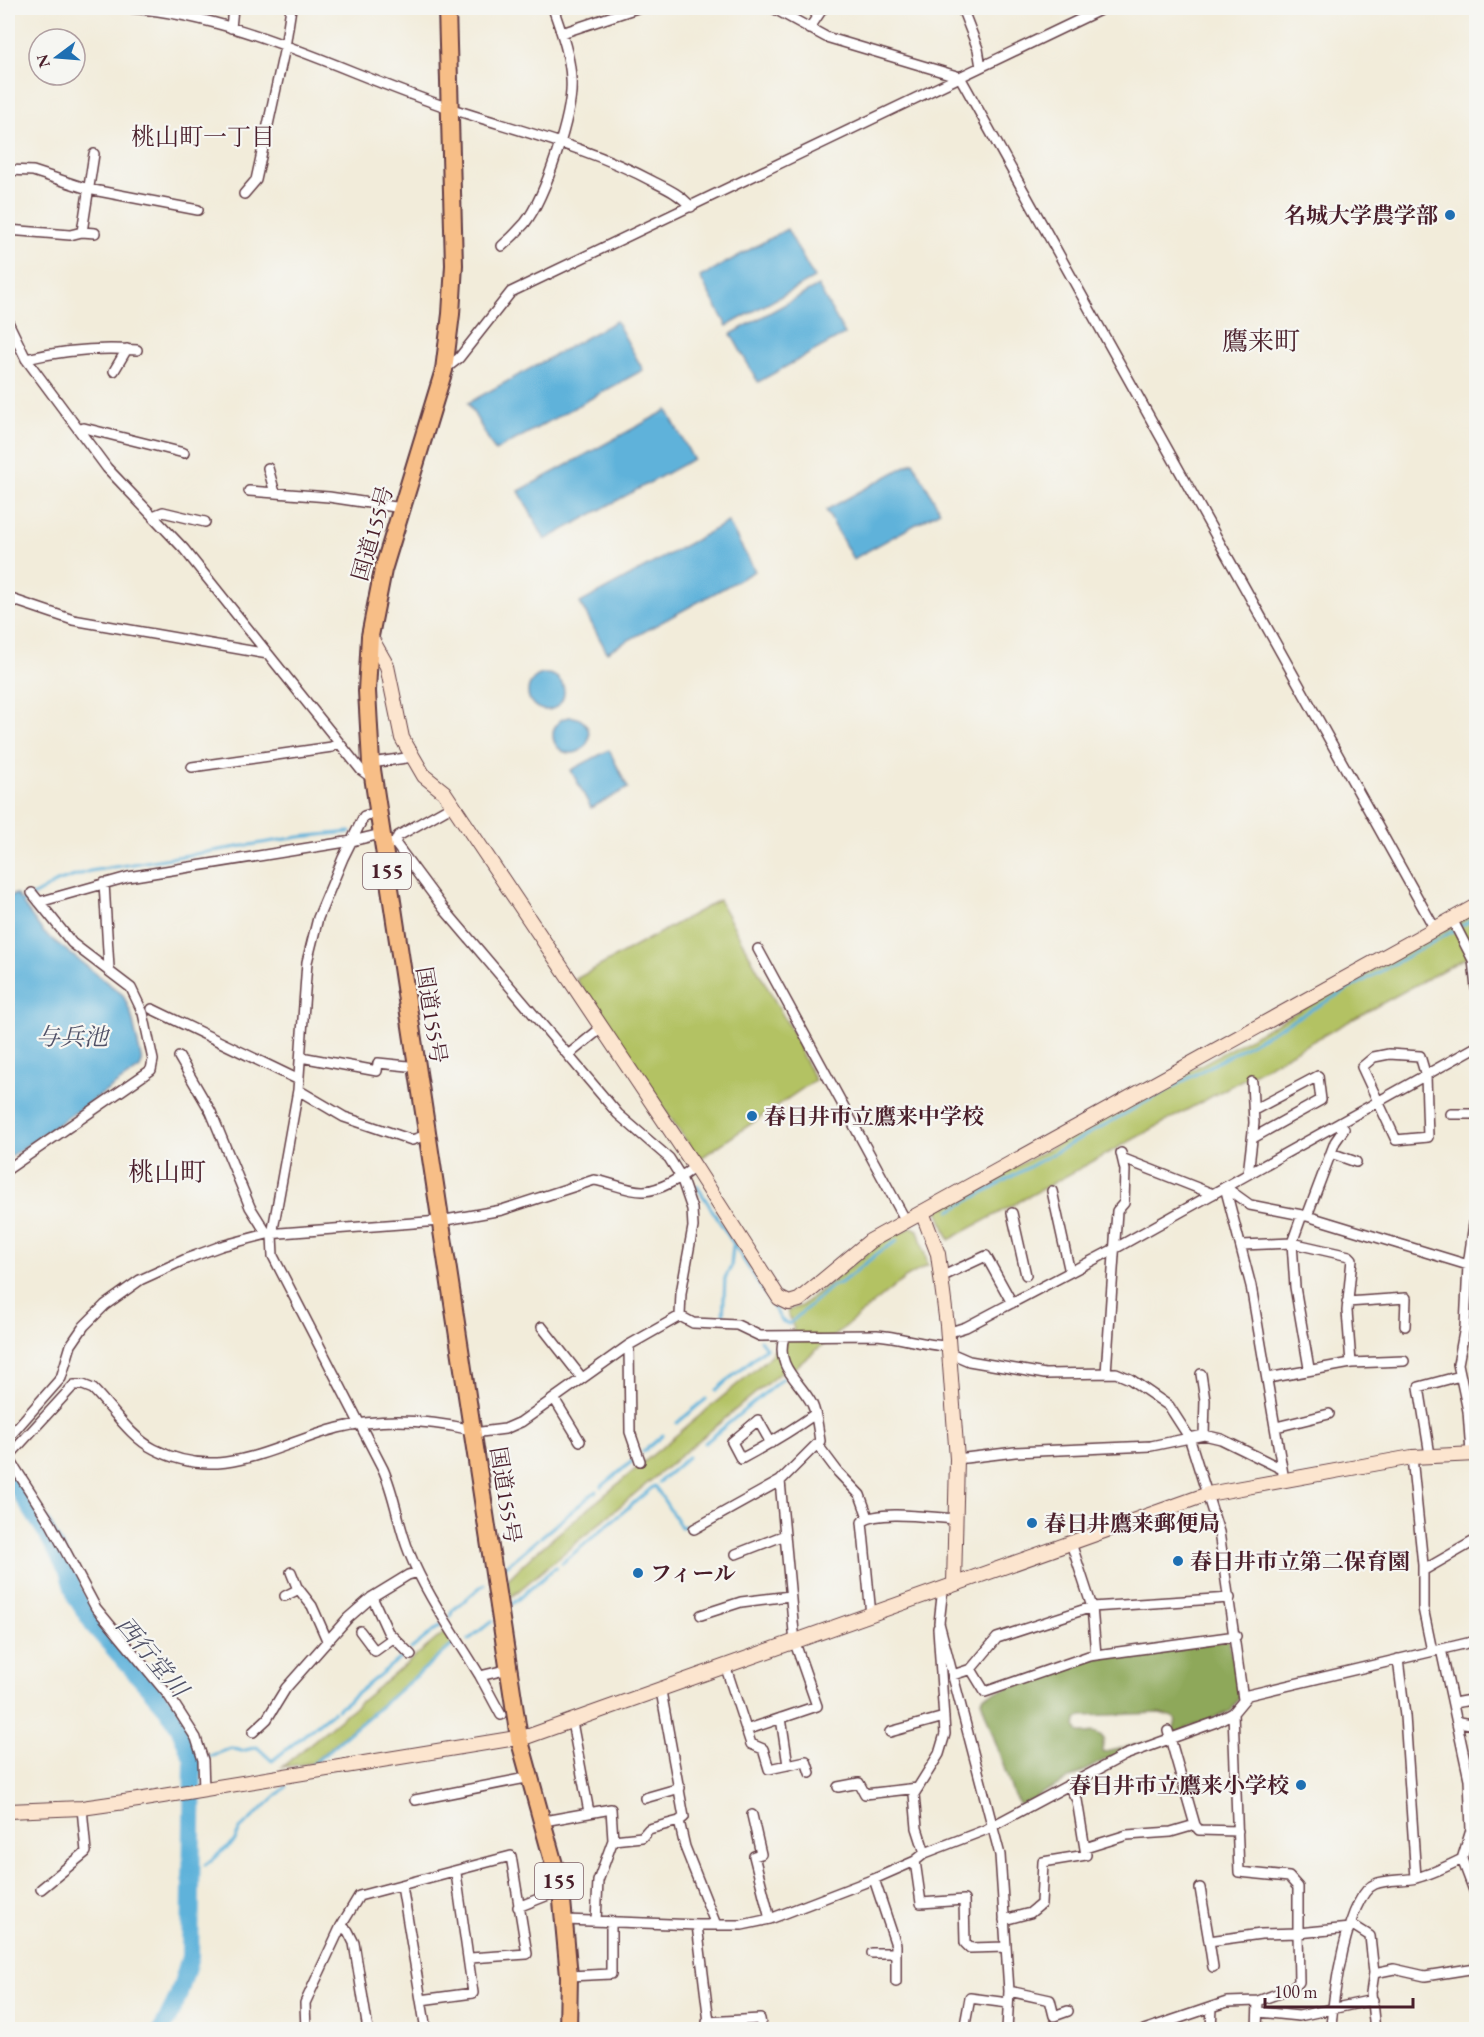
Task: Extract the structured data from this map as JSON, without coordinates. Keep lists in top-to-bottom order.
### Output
{
  "streets": {
    "highway": ["国道155号", "155"]
  },
  "districts": ["桃山町一丁目", "鷹来町", "桃山町"],
  "water": ["与兵池", "西行堂川"],
  "places": [
    "名城大学農学部",
    "春日井市立鷹来中学校",
    "春日井鷹来郵便局",
    "春日井市立第二保育園",
    "フィール",
    "春日井市立鷹来小学校"
  ],
  "scale_bar": "100 m",
  "north": "left"
}
